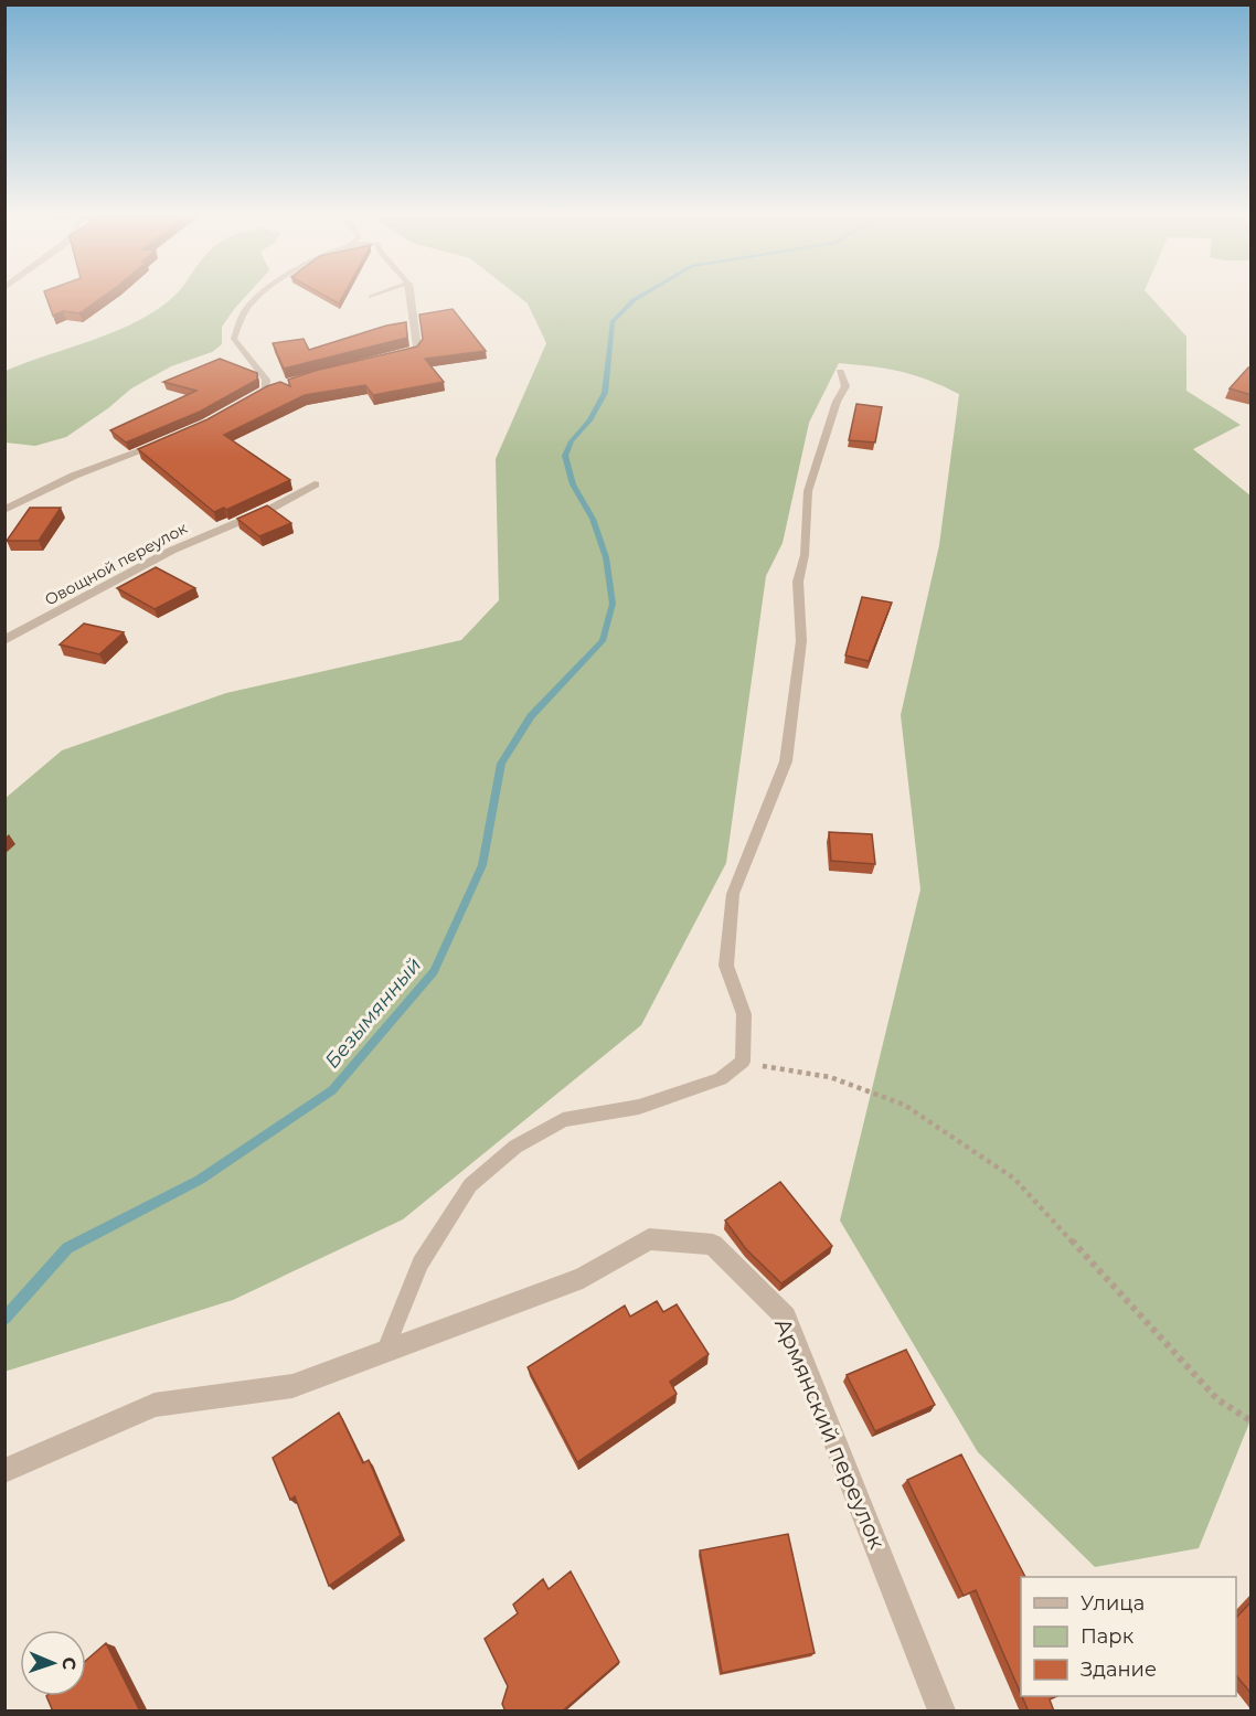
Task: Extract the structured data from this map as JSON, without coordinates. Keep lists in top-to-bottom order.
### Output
{
  "streets": {
    "street": ["Овощной переулок", "Армянский переулок"]
  },
  "water": ["Безымянный"],
  "legend": ["Улица", "Парк", "Здание"],
  "north": "right"
}
